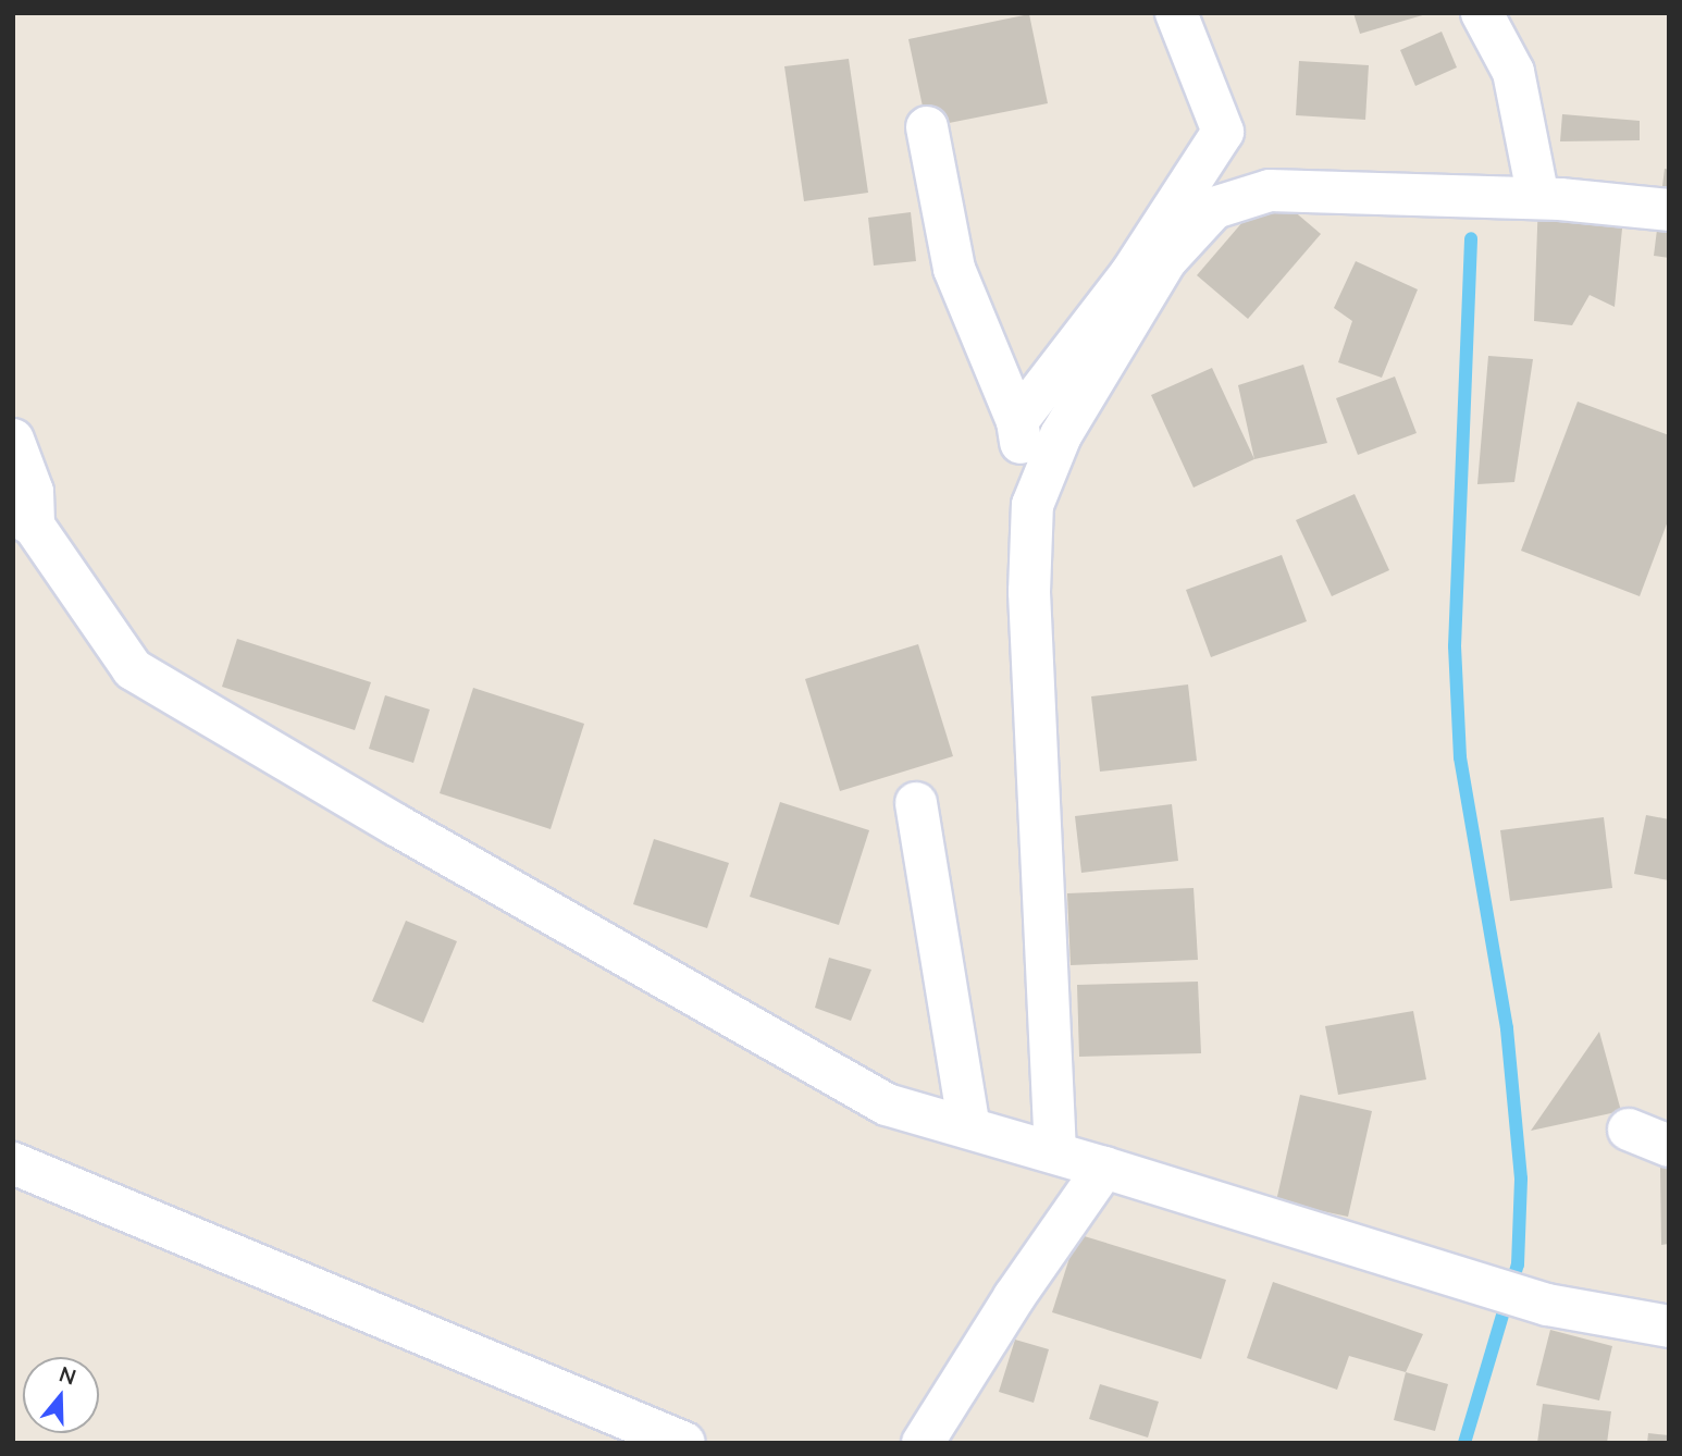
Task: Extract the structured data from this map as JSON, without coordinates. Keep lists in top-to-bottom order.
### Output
{
  "north": "top"
}
